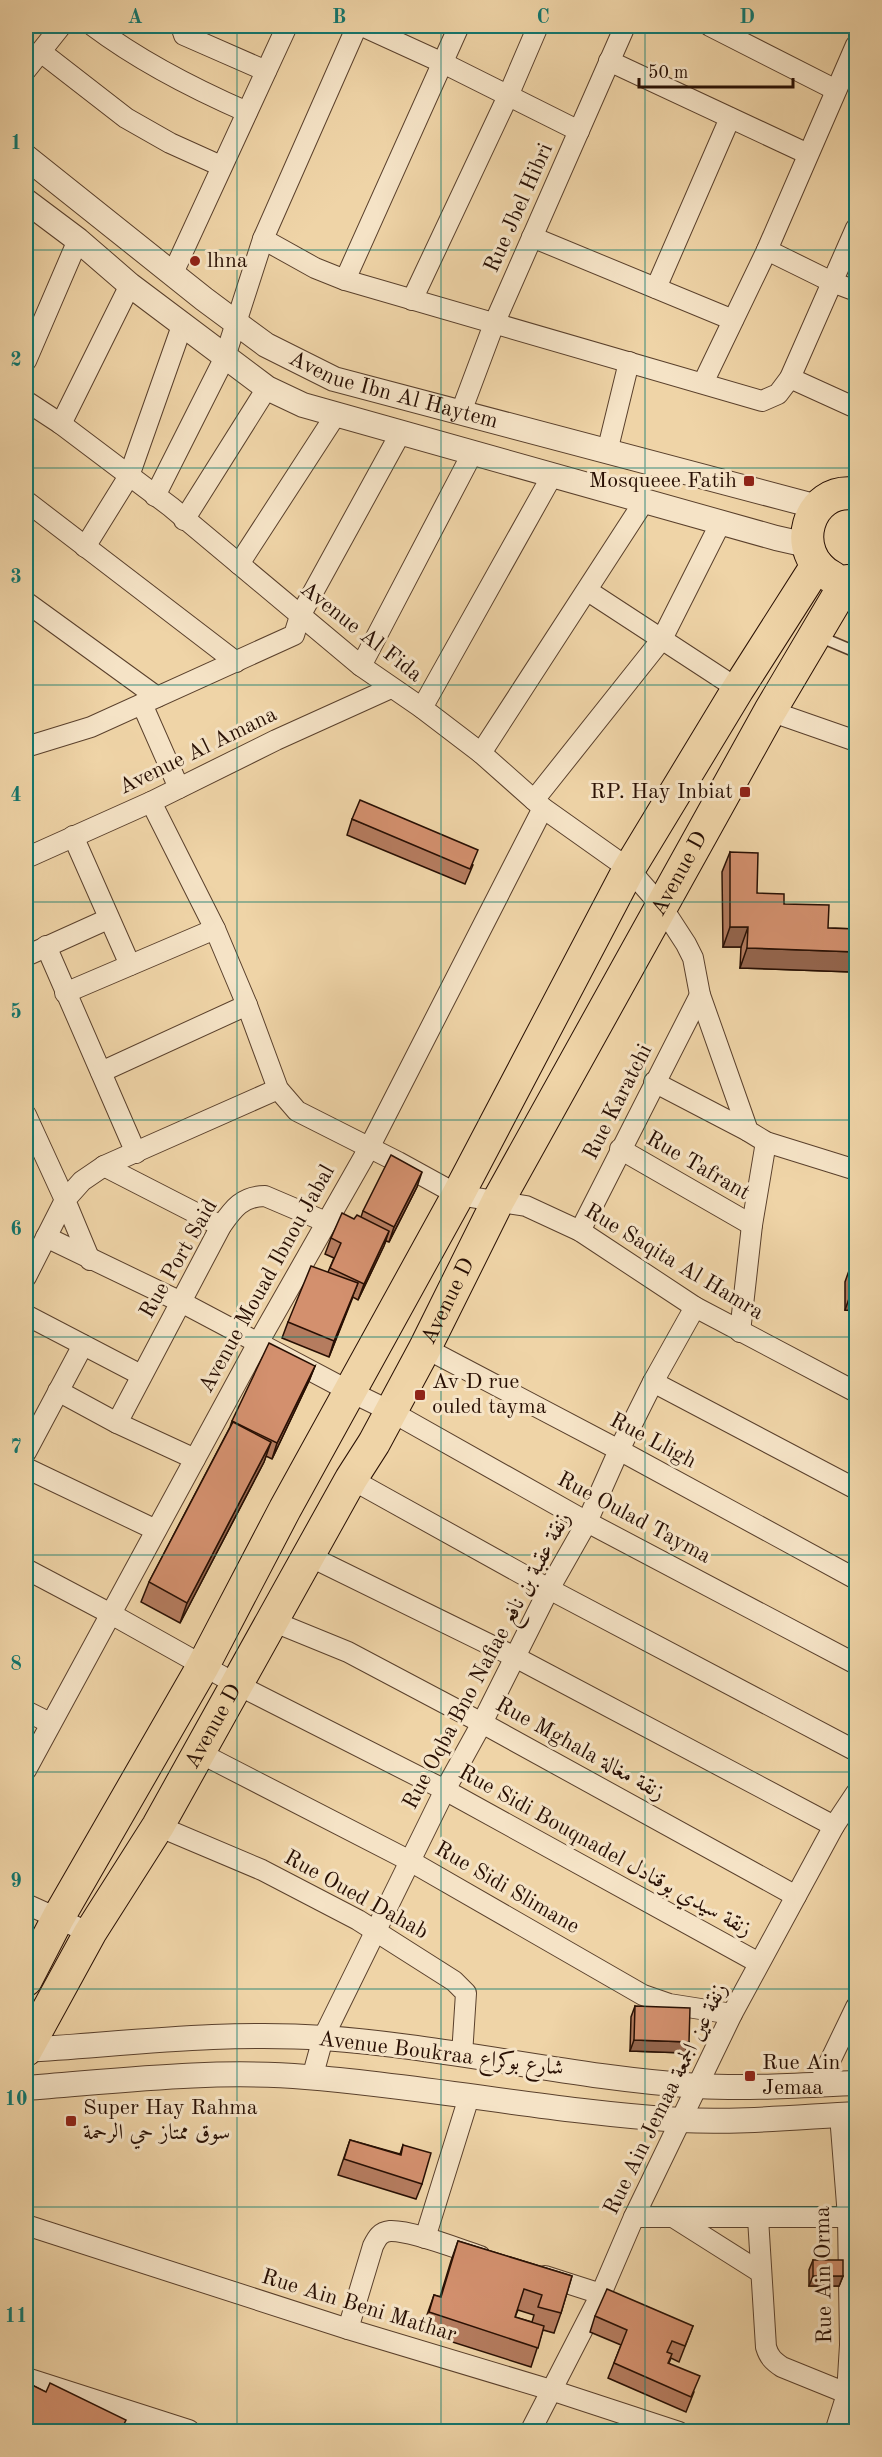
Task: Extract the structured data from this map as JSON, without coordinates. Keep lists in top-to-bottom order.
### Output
{
  "streets": {
    "main road": ["Avenue D"],
    "street": [
      "Rue Jbel Hibri",
      "Avenue Ibn Al Haytem",
      "Avenue Al Fida",
      "Avenue Al Amana",
      "Rue Karatchi",
      "Rue Tafrant",
      "Rue Port Said",
      "Rue Saqita Al Hamra",
      "Avenue Mouad Ibnou Jabal",
      "Rue Lligh",
      "Rue Oulad Tayma",
      "Rue Oqba Bno Nafiae زنقة عقبة بن نافع",
      "Rue Mghala زنقة مغالة",
      "Rue Sidi Bouqnadel زنقة سيدي بوقنادل",
      "Rue Sidi Slimane",
      "Rue Oued Dahab",
      "Avenue Boukraa شارع بوكراع",
      "Rue Ain Jemaa زنقة عين الجمعة",
      "Rue Ain Orma",
      "Rue Ain Beni Mathar"
    ]
  },
  "crossings": [
    ["Rue Jbel Hibri", "Avenue Ibn Al Haytem"],
    ["Avenue Ibn Al Haytem", "Avenue D"],
    ["Avenue Ibn Al Haytem", "Avenue Mouad Ibnou Jabal"],
    ["Avenue Al Fida", "Avenue Al Amana"],
    ["Avenue Al Fida", "Avenue D"],
    ["Avenue Al Fida", "Rue Karatchi"],
    ["Avenue Al Fida", "Avenue Mouad Ibnou Jabal"],
    ["Avenue D", "Rue Saqita Al Hamra"],
    ["Avenue D", "Rue Lligh"],
    ["Avenue D", "Rue Oulad Tayma"],
    ["Avenue D", "Rue Mghala زنقة مغالة"],
    ["Avenue D", "Rue Sidi Bouqnadel زنقة سيدي بوقنادل"],
    ["Avenue D", "Rue Sidi Slimane"],
    ["Avenue D", "Rue Oued Dahab"],
    ["Avenue D", "Avenue Boukraa شارع بوكراع"],
    ["Rue Karatchi", "Rue Tafrant"],
    ["Rue Karatchi", "Rue Saqita Al Hamra"],
    ["Rue Port Said", "Avenue Mouad Ibnou Jabal"],
    ["Rue Port Said", "Rue Oulad Tayma"],
    ["Rue Saqita Al Hamra", "Avenue Mouad Ibnou Jabal"],
    ["Rue Saqita Al Hamra", "Rue Oqba Bno Nafiae زنقة عقبة بن نافع"],
    ["Avenue Mouad Ibnou Jabal", "Rue Oulad Tayma"],
    ["Avenue Mouad Ibnou Jabal", "Rue Sidi Bouqnadel زنقة سيدي بوقنادل"],
    ["Rue Lligh", "Rue Oqba Bno Nafiae زنقة عقبة بن نافع"],
    ["Rue Oulad Tayma", "Rue Oqba Bno Nafiae زنقة عقبة بن نافع"],
    ["Rue Oqba Bno Nafiae زنقة عقبة بن نافع", "Rue Mghala زنقة مغالة"],
    ["Rue Oqba Bno Nafiae زنقة عقبة بن نافع", "Rue Sidi Bouqnadel زنقة سيدي بوقنادل"],
    ["Rue Oqba Bno Nafiae زنقة عقبة بن نافع", "Rue Sidi Slimane"],
    ["Rue Oqba Bno Nafiae زنقة عقبة بن نافع", "Rue Oued Dahab"],
    ["Rue Oqba Bno Nafiae زنقة عقبة بن نافع", "Avenue Boukraa شارع بوكراع"],
    ["Rue Mghala زنقة مغالة", "Rue Ain Jemaa زنقة عين الجمعة"],
    ["Rue Sidi Bouqnadel زنقة سيدي بوقنادل", "Rue Ain Jemaa زنقة عين الجمعة"],
    ["Rue Sidi Slimane", "Rue Ain Jemaa زنقة عين الجمعة"],
    ["Rue Oued Dahab", "Avenue Boukraa شارع بوكراع"],
    ["Avenue Boukraa شارع بوكراع", "Rue Ain Jemaa زنقة عين الجمعة"],
    ["Avenue Boukraa شارع بوكراع", "Rue Ain Orma"],
    ["Rue Ain Jemaa زنقة عين الجمعة", "Rue Ain Beni Mathar"]
  ],
  "places": {
    "other": ["lhna"],
    "transit": [
      "Mosqueee Fatih",
      "RP. Hay Inbiat",
      "Av D rue ouled tayma",
      "Rue Ain Jemaa",
      "Super Hay Rahma سوق ممتاز حي الرحمة"
    ]
  },
  "scale_bar": "50 m",
  "grid": {
    "columns": [
      "A",
      "B",
      "C",
      "D"
    ],
    "rows": [
      "1",
      "2",
      "3",
      "4",
      "5",
      "6",
      "7",
      "8",
      "9",
      "10",
      "11"
    ]
  }
}
